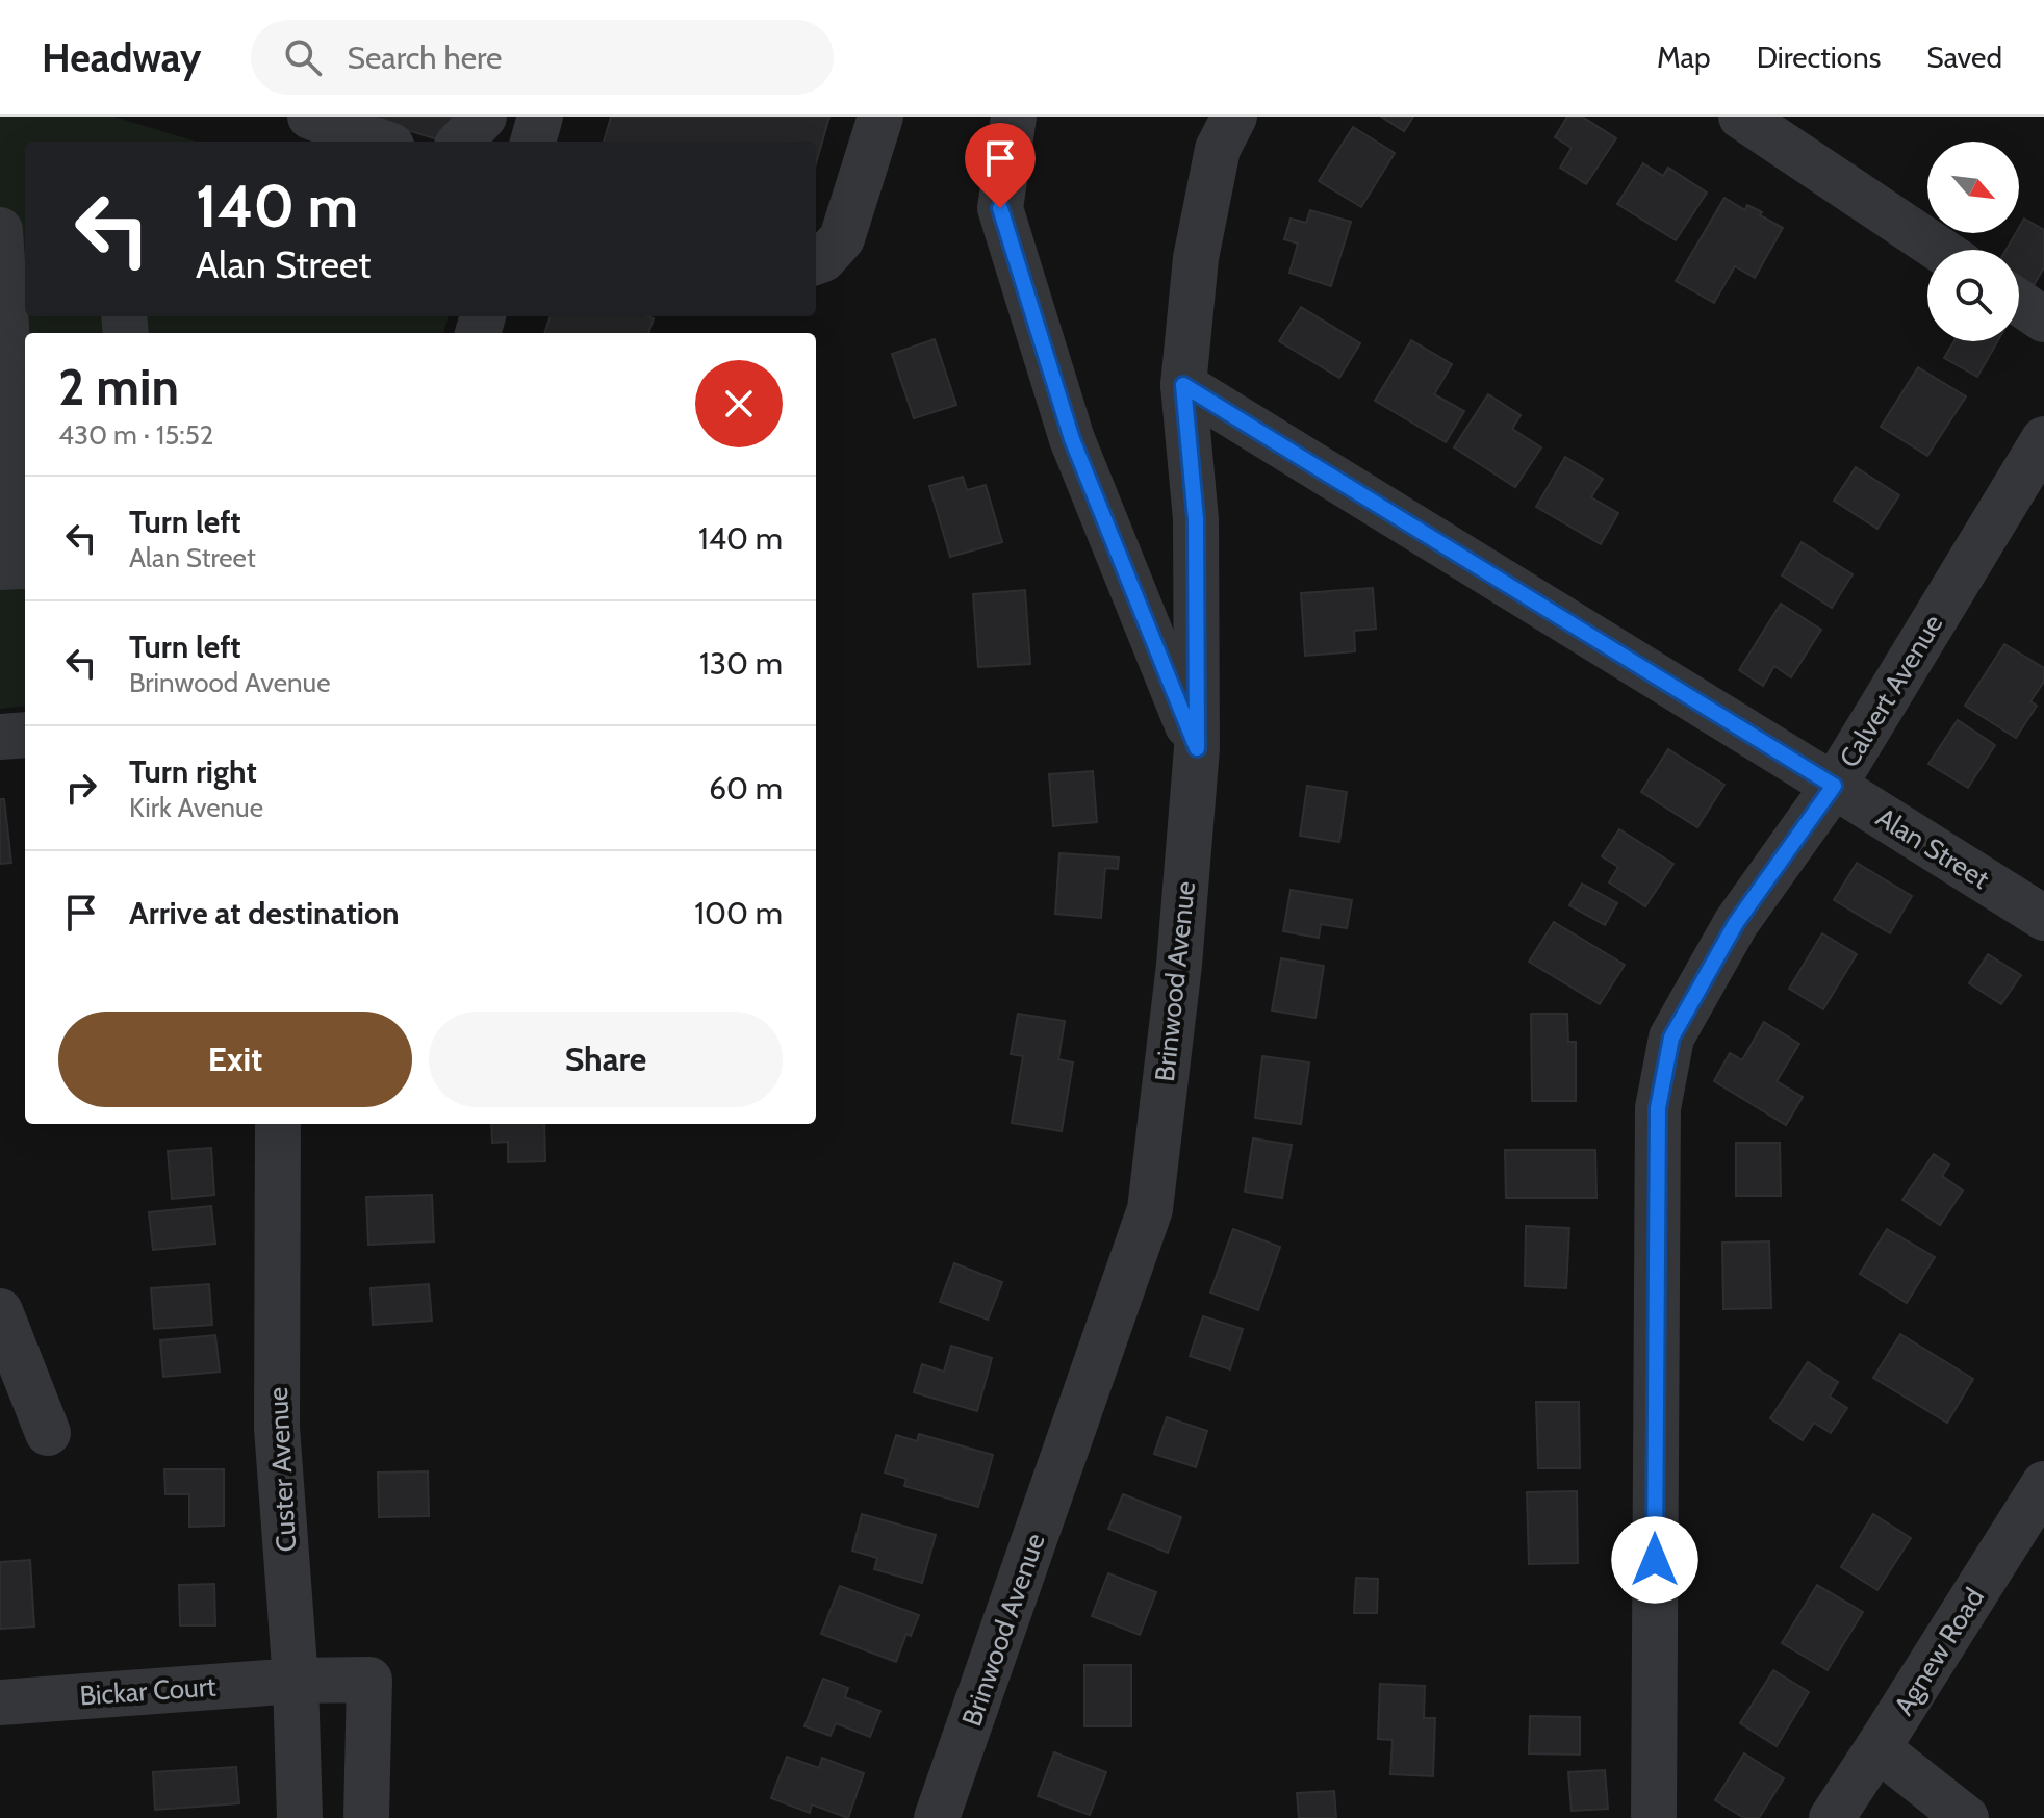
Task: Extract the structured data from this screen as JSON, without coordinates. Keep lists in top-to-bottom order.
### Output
{
  "streets": {
    "street": [
      "Calvert Avenue",
      "Alan Street",
      "Brinwood Avenue",
      "Custer Avenue",
      "Agnew Road",
      "Bickar Court"
    ]
  },
  "crossings": [
    ["Calvert Avenue", "Alan Street"],
    ["Alan Street", "Brinwood Avenue"],
    ["Custer Avenue", "Bickar Court"]
  ],
  "north": "bottom right",
  "page": {
    "header": "Headway",
    "search": "Search here",
    "nav": ["Map", "Directions", "Saved"],
    "turn": ["140 m", "Alan Street"],
    "heading": ["2 min", "430 m · 15:52"],
    "list": [
      {
        "name": "Turn left",
        "note": "Alan Street",
        "value": "140 m"
      },
      {
        "name": "Turn left",
        "note": "Brinwood Avenue",
        "value": "130 m"
      },
      {
        "name": "Turn right",
        "note": "Kirk Avenue",
        "value": "60 m"
      },
      {
        "name": "Arrive at destination",
        "value": "100 m"
      }
    ],
    "buttons": ["Exit", "Share"]
  }
}
